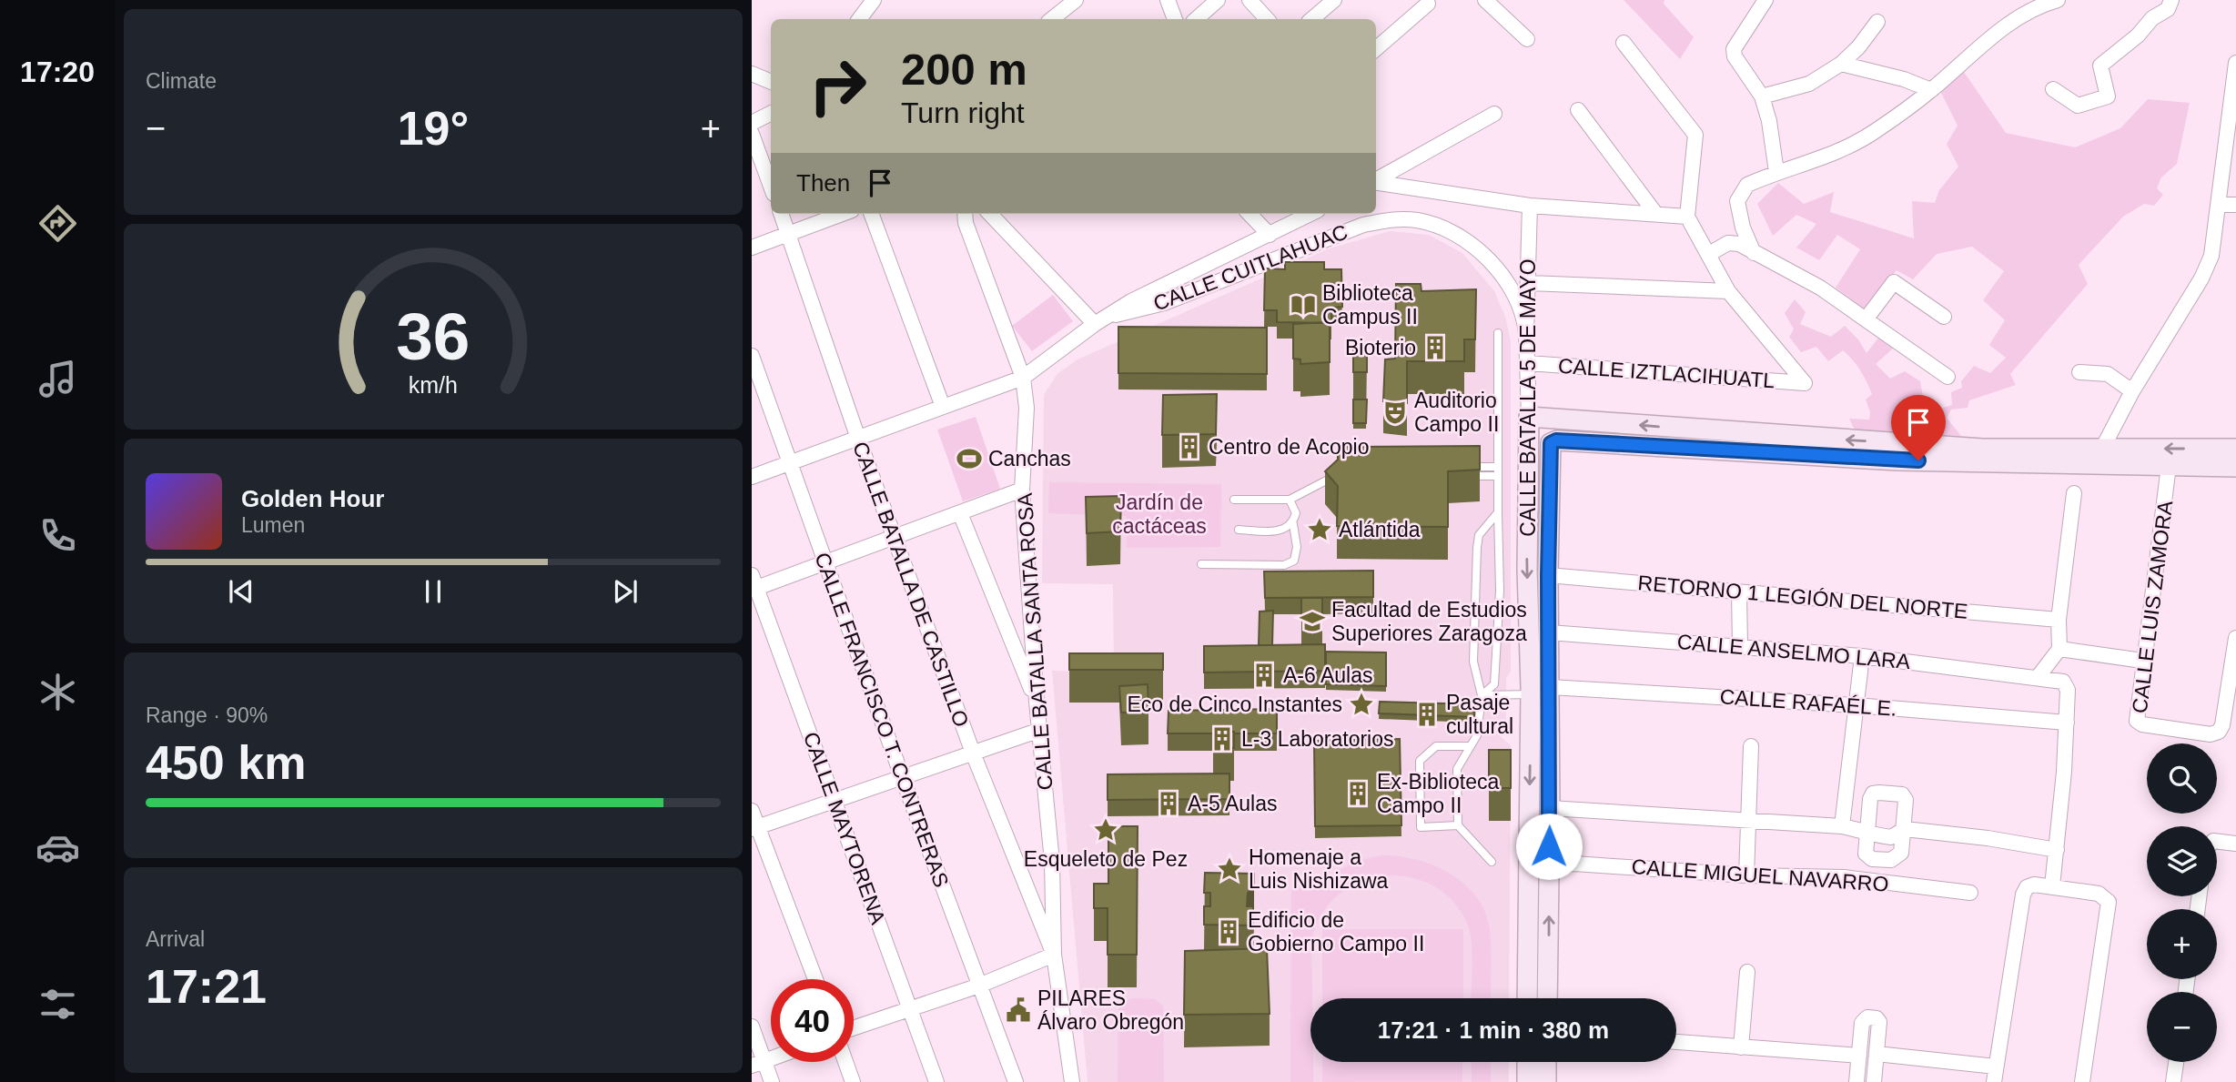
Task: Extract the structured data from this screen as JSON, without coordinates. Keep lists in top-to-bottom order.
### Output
{
  "streets": {
    "street": [
      "CALLE CUITLAHUAC",
      "CALLE IZTLACIHUATL",
      "CALLE BATALLA 5 DE MAYO",
      "CALLE BATALLA DE CASTILLO",
      "RETORNO 1 LEGIÓN DEL NORTE",
      "CALLE LUIS ZAMORA",
      "CALLE BATALLA SANTA ROSA",
      "CALLE ANSELMO LARA",
      "CALLE RAFAÉL E.",
      "CALLE FRANCISCO T. CONTRERAS",
      "CALLE MAYTORENA",
      "CALLE MIGUEL NAVARRO"
    ]
  },
  "crossings": [
    ["CALLE CUITLAHUAC", "CALLE BATALLA 5 DE MAYO"],
    ["CALLE IZTLACIHUATL", "CALLE BATALLA 5 DE MAYO"],
    ["CALLE BATALLA 5 DE MAYO", "RETORNO 1 LEGIÓN DEL NORTE"],
    ["CALLE BATALLA 5 DE MAYO", "CALLE ANSELMO LARA"],
    ["CALLE BATALLA 5 DE MAYO", "CALLE RAFAÉL E."],
    ["CALLE BATALLA 5 DE MAYO", "CALLE MIGUEL NAVARRO"],
    ["CALLE BATALLA DE CASTILLO", "CALLE BATALLA SANTA ROSA"],
    ["CALLE ANSELMO LARA", "CALLE RAFAÉL E."]
  ],
  "parks": ["Jardín de cactáceas"],
  "places": {
    "library": ["Biblioteca Campus II"],
    "building": [
      "Bioterio",
      "Centro de Acopio",
      "A-6 Aulas",
      "Pasaje cultural",
      "L-3 Laboratorios",
      "Ex-Biblioteca Campo II",
      "A-5 Aulas",
      "Edificio de Gobierno Campo II"
    ],
    "theatre": ["Auditorio Campo II"],
    "sports": ["Canchas"],
    "place": [
      "Atlántida",
      "Eco de Cinco Instantes",
      "Esqueleto de Pez",
      "Homenaje a Luis Nishizawa"
    ],
    "school or university": ["Facultad de Estudios Superiores Zaragoza"],
    "public building": ["PILARES Álvaro Obregón"]
  },
  "page": {
    "tabs": "17:20",
    "tile": [
      "Climate",
      ["Range · 90%", "450 km"],
      ["Arrival", "17:21"]
    ],
    "turn": ["200 m", "Turn right"],
    "heat": ["−", "19°", "+"],
    "then": "Then",
    "song": ["Golden Hour", "Lumen"],
    "map_buttons": ["+", "−"],
    "limit": "40",
    "trip": "17:21 · 1 min · 380 m",
    "gauge": ["36", "km/h"]
  }
}
